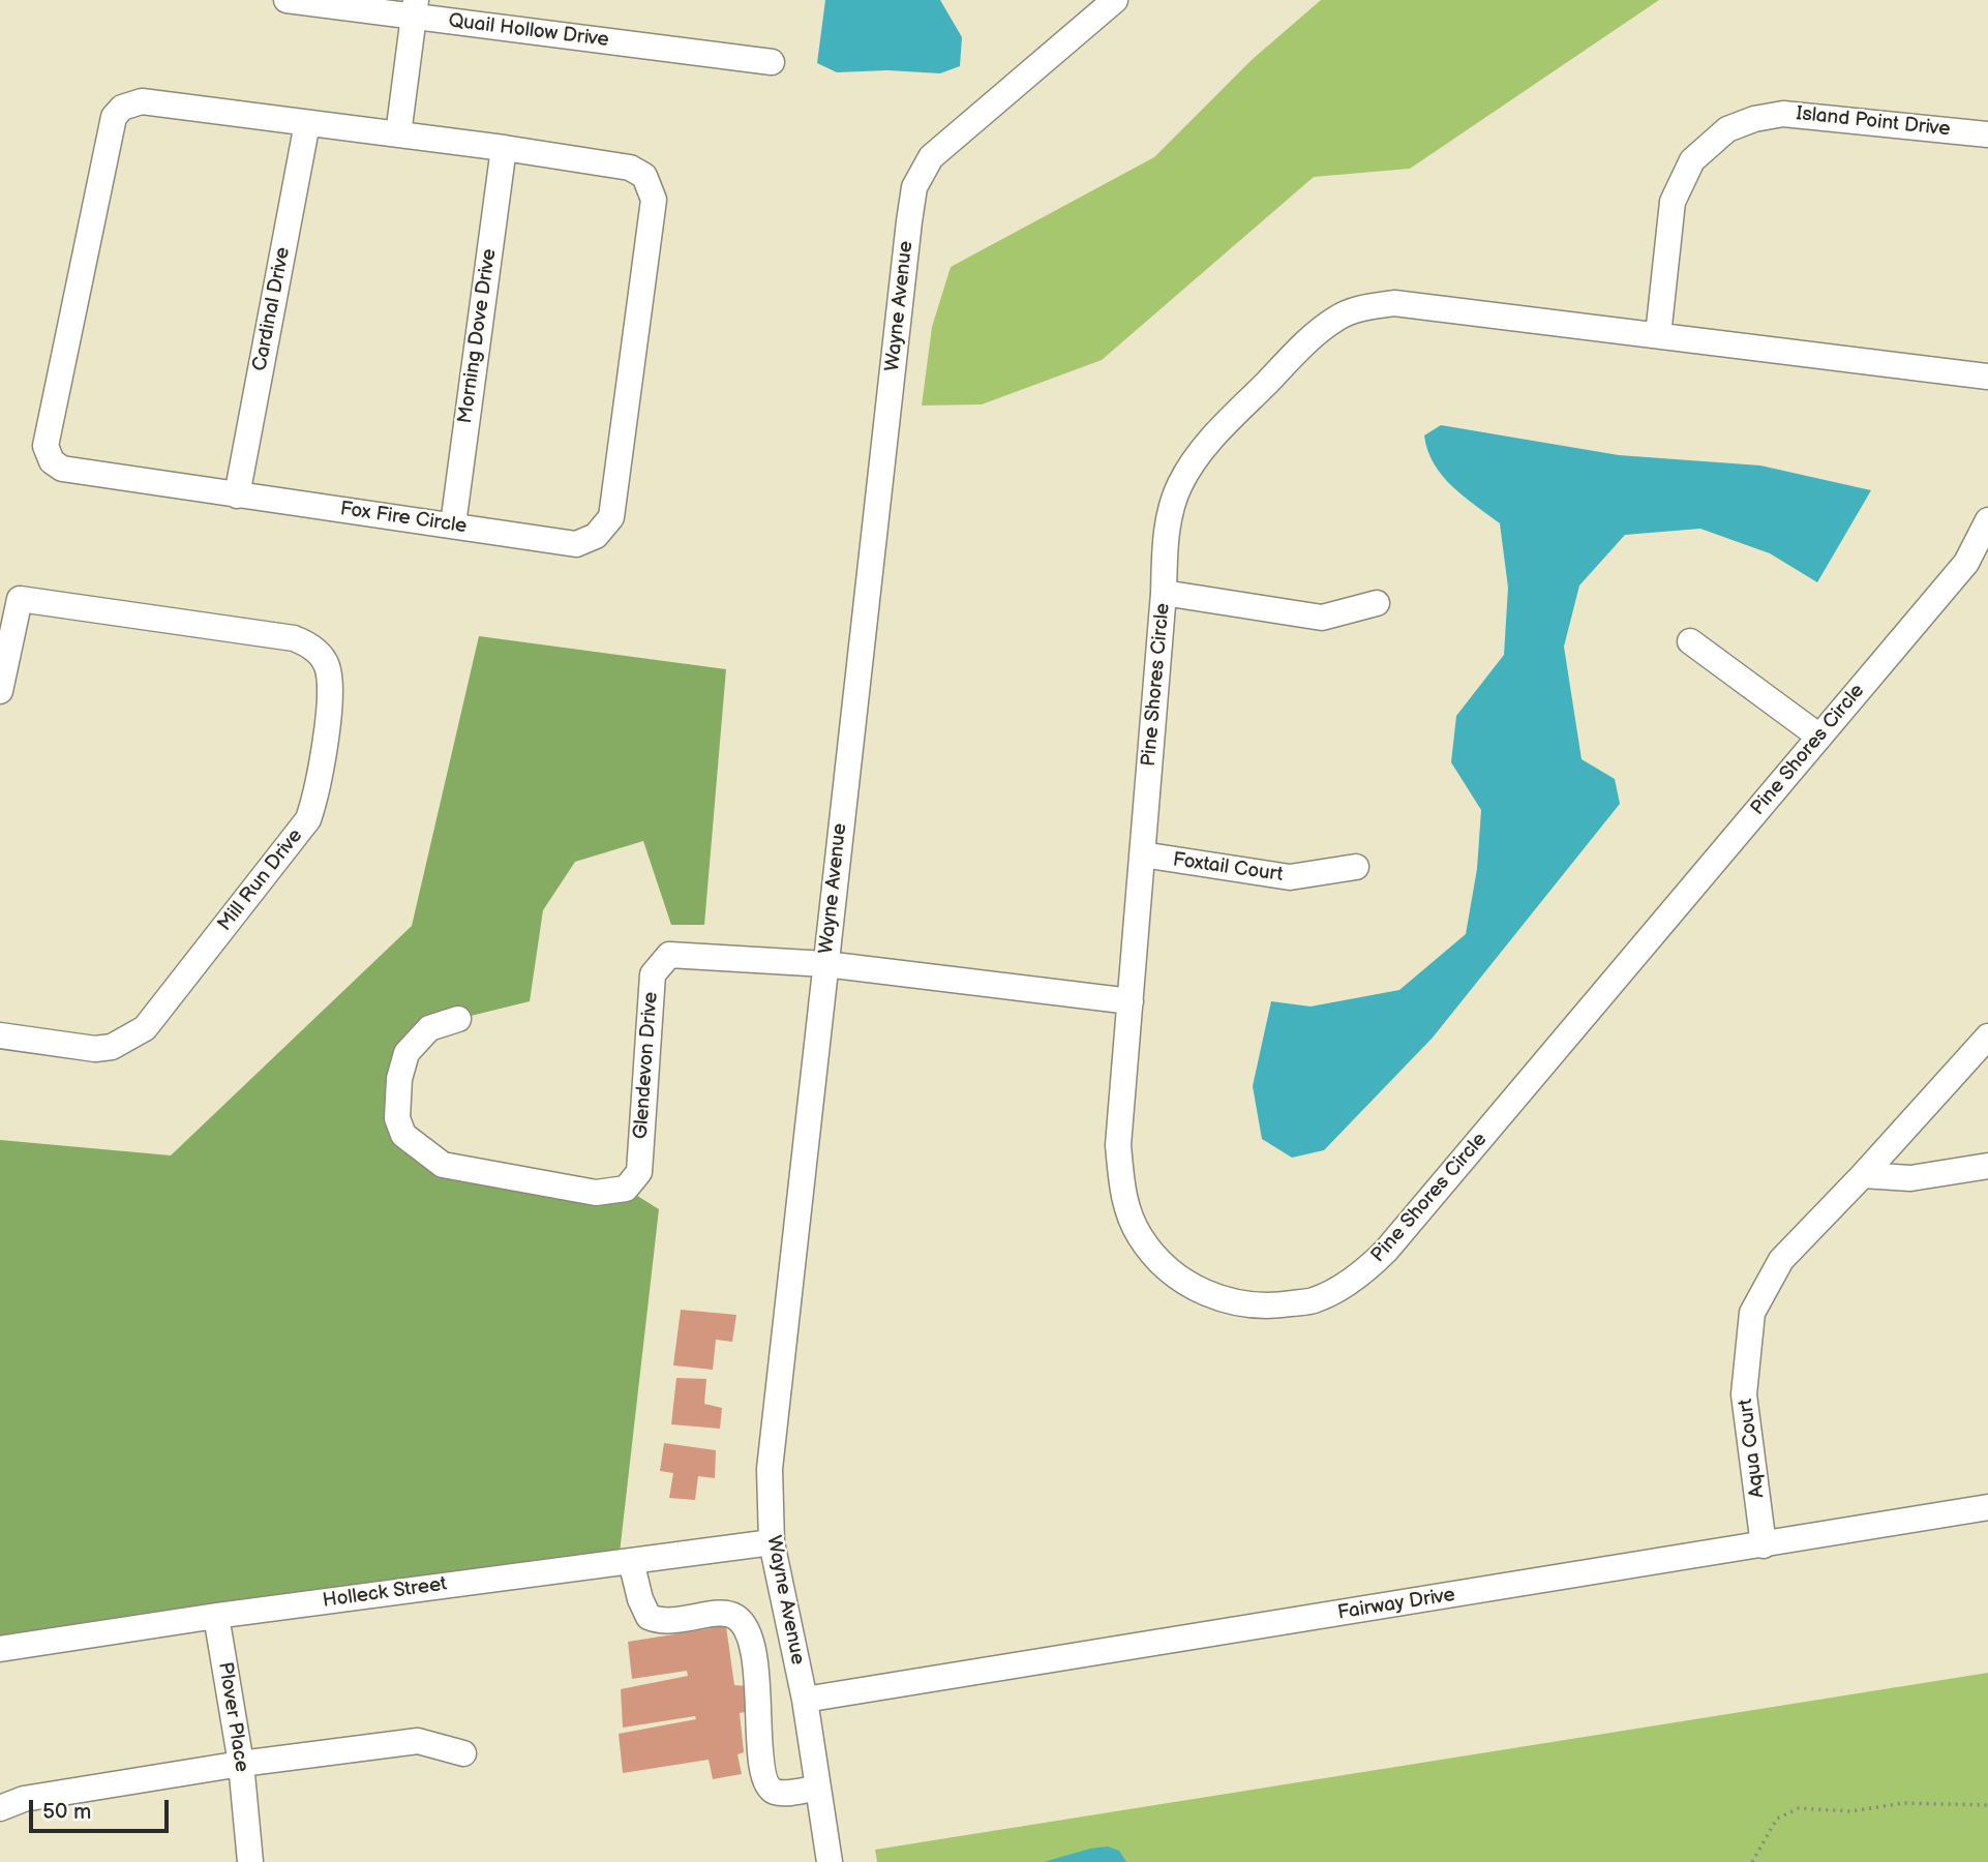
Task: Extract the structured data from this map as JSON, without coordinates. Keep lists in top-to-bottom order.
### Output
{
  "streets": {
    "street": [
      "Quail Hollow Drive",
      "Island Point Drive",
      "Wayne Avenue",
      "Cardinal Drive",
      "Morning Dove Drive",
      "Fox Fire Circle",
      "Pine Shores Circle",
      "Foxtail Court",
      "Mill Run Drive",
      "Glendevon Drive",
      "Aqua Court",
      "Holleck Street",
      "Fairway Drive",
      "Plover Place"
    ]
  },
  "crossings": [
    ["Island Point Drive", "Pine Shores Circle"],
    ["Wayne Avenue", "Glendevon Drive"],
    ["Wayne Avenue", "Holleck Street"],
    ["Wayne Avenue", "Fairway Drive"],
    ["Cardinal Drive", "Fox Fire Circle"],
    ["Morning Dove Drive", "Fox Fire Circle"],
    ["Pine Shores Circle", "Foxtail Court"],
    ["Pine Shores Circle", "Glendevon Drive"],
    ["Aqua Court", "Fairway Drive"],
    ["Holleck Street", "Plover Place"]
  ],
  "scale_bar": "50 m"
}
